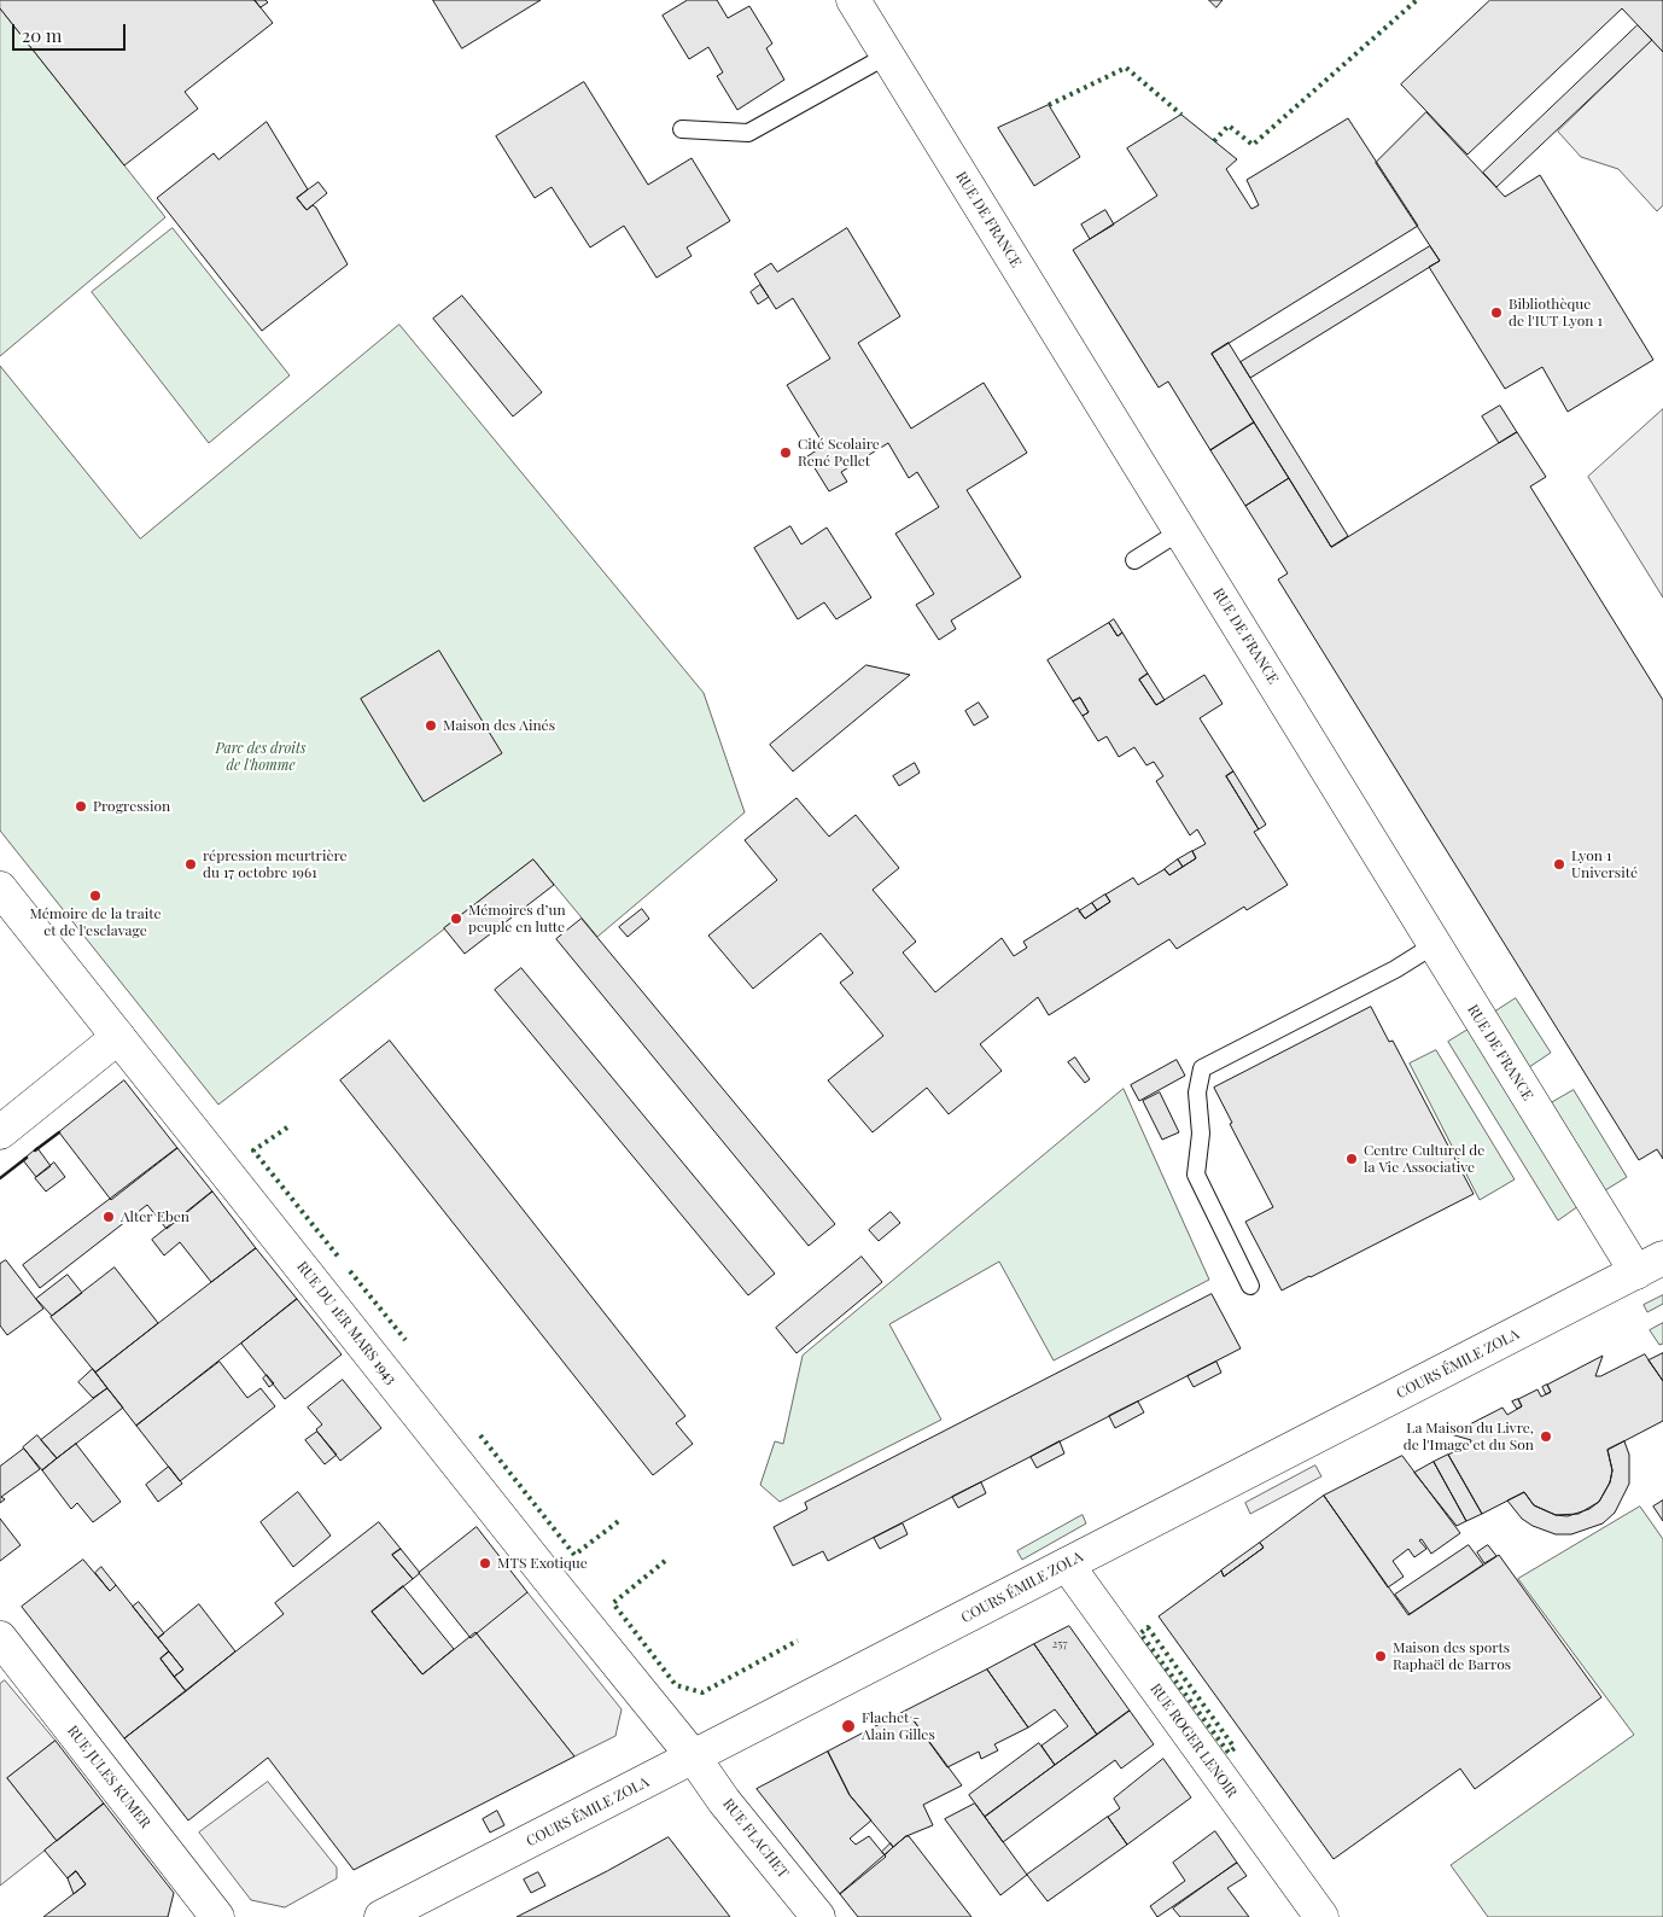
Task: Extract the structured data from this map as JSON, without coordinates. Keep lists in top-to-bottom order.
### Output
{
  "streets": {
    "street": [
      "RUE DE FRANCE",
      "RUE DU 1ER MARS 1943",
      "COURS ÉMILE ZOLA",
      "RUE ROGER LENOIR",
      "RUE JULES KUMER",
      "RUE FLACHET"
    ]
  },
  "crossings": [
    ["RUE DE FRANCE", "COURS ÉMILE ZOLA"],
    ["RUE DU 1ER MARS 1943", "COURS ÉMILE ZOLA"],
    ["RUE DU 1ER MARS 1943", "RUE FLACHET"],
    ["COURS ÉMILE ZOLA", "RUE ROGER LENOIR"],
    ["COURS ÉMILE ZOLA", "RUE FLACHET"]
  ],
  "parks": ["Parc des droits de l'homme"],
  "places": [
    "Bibliothèque de l'IUT Lyon 1",
    "Cité Scolaire René Pellet",
    "Maison des Ainés",
    "Progression",
    "répression meurtrière du 17 octobre 1961",
    "Lyon 1 Université",
    "Mémoire de la traite et de l'esclavage",
    "Mémoires d’un peuple en lutte",
    "Centre Culturel de la Vie Associative",
    "Alter Eben",
    "La Maison du Livre, de l'Image et du Son",
    "MTS Exotique",
    "Maison des sports Raphaël de Barros",
    "Flachet - Alain Gilles"
  ],
  "house_numbers": ["257"],
  "scale_bar": "20 m"
}
